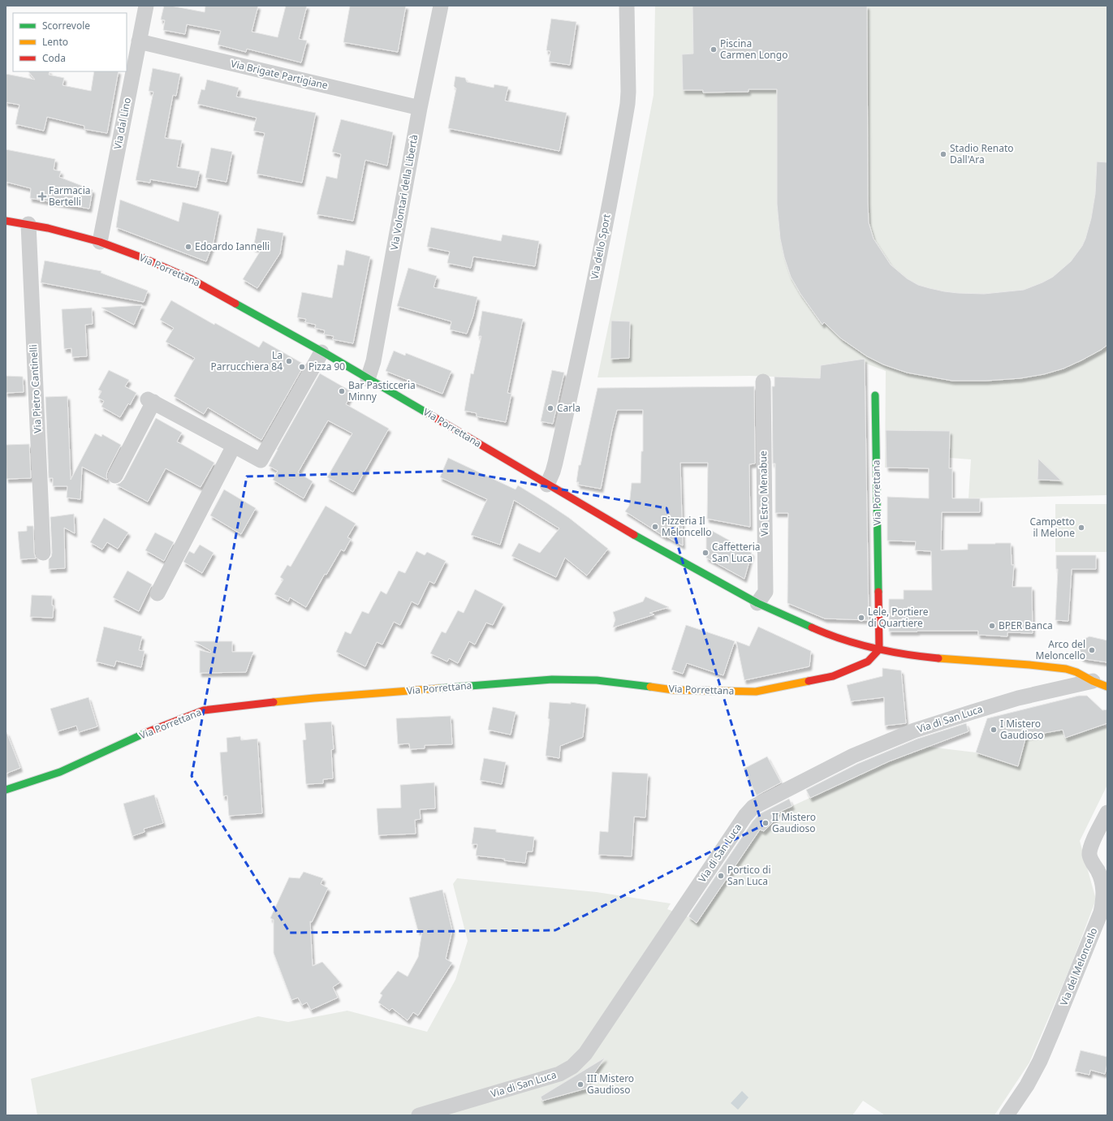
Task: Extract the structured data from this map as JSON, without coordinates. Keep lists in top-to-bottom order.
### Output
{
  "streets": {
    "main road": ["Via Porrettana"],
    "street": [
      "Via Brigate Partigiane",
      "Via dal Lino",
      "Via Volontari della Libertà",
      "Via dello Sport",
      "Via Pietro Cantinelli",
      "Via Estro Menabue",
      "Via di San Luca",
      "Via del Meloncello"
    ]
  },
  "crossings": [
    ["Via Brigate Partigiane", "Via dal Lino"],
    ["Via Brigate Partigiane", "Via Volontari della Libertà"],
    ["Via dal Lino", "Via Porrettana"],
    ["Via Volontari della Libertà", "Via Porrettana"],
    ["Via dello Sport", "Via Porrettana"],
    ["Via Porrettana", "Via Pietro Cantinelli"],
    ["Via Porrettana", "Via Estro Menabue"],
    ["Via Porrettana", "Via di San Luca"]
  ],
  "places": {
    "other": [
      "Piscina Carmen Longo",
      "Stadio Renato Dall'Ara",
      "Edoardo Iannelli",
      "La Parrucchiera 84",
      "Pizza 90",
      "Bar Pasticceria Minny",
      "Carla",
      "Pizzeria Il Meloncello",
      "Campetto il Melone",
      "Caffetteria San Luca",
      "Lele, Portiere di Quartiere",
      "BPER Banca",
      "Arco del Meloncello",
      "I Mistero Gaudioso",
      "II Mistero Gaudioso",
      "Portico di San Luca",
      "III Mistero Gaudioso"
    ],
    "health": ["Farmacia Bertelli"]
  },
  "legend": ["Scorrevole", "Lento", "Coda"]
}
